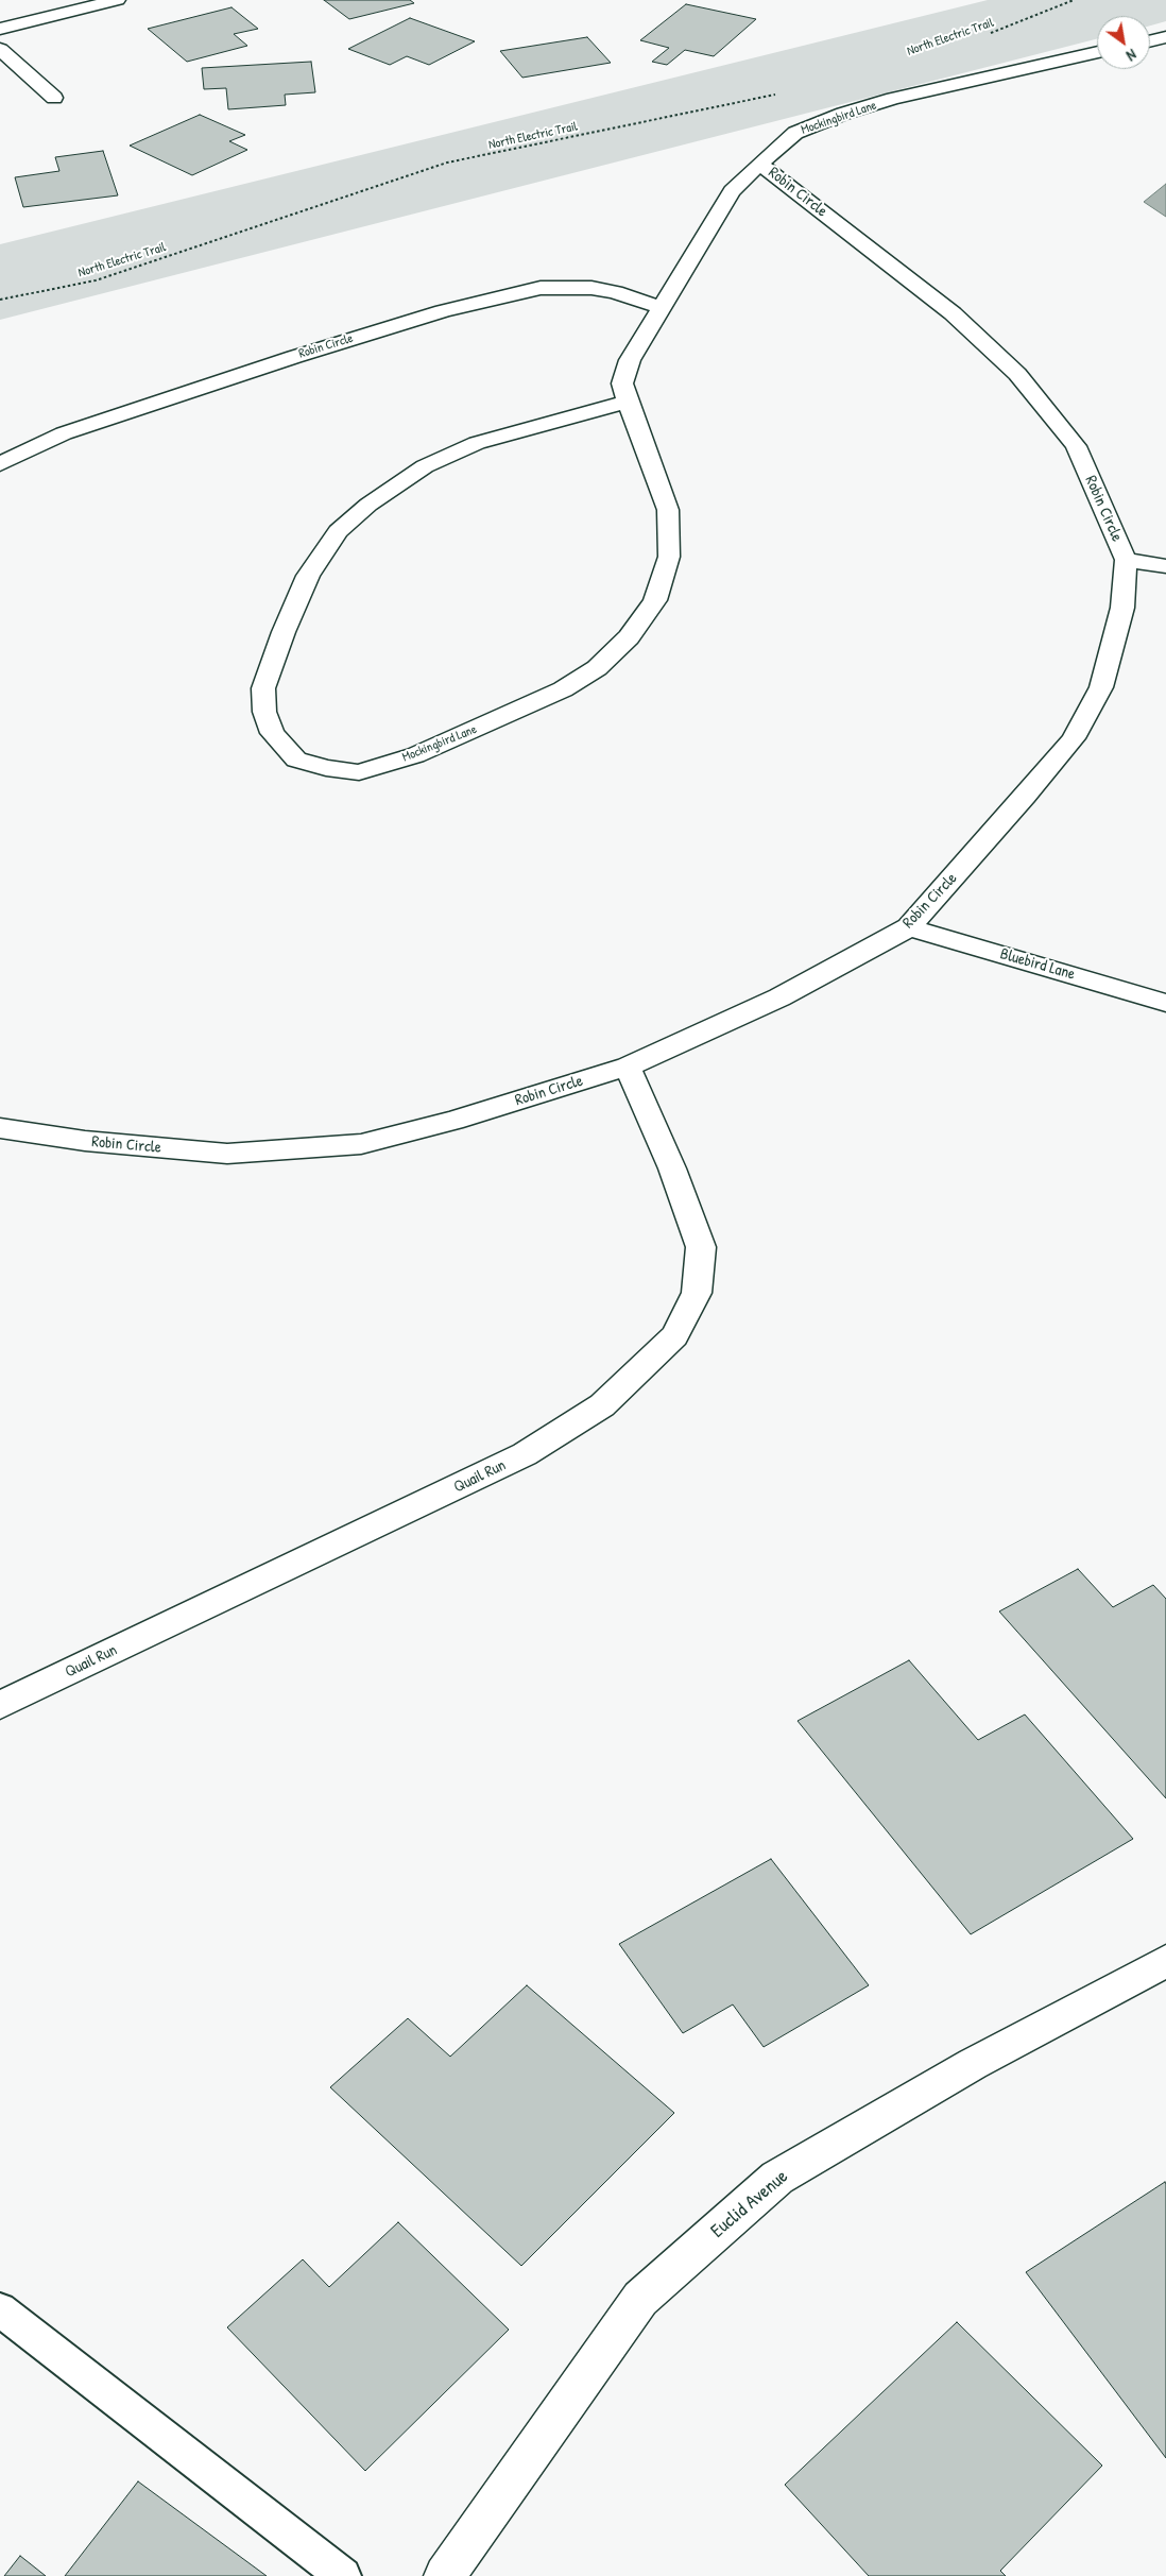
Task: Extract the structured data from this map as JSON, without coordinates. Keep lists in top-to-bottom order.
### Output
{
  "streets": {
    "street": [
      "Mockingbird Lane",
      "Robin Circle",
      "Bluebird Lane",
      "Quail Run",
      "Euclid Avenue"
    ],
    "path": ["North Electric Trail"]
  },
  "crossings": [
    ["Mockingbird Lane", "Robin Circle"],
    ["Robin Circle", "Bluebird Lane"],
    ["Robin Circle", "Quail Run"]
  ],
  "north": "bottom right"
}
